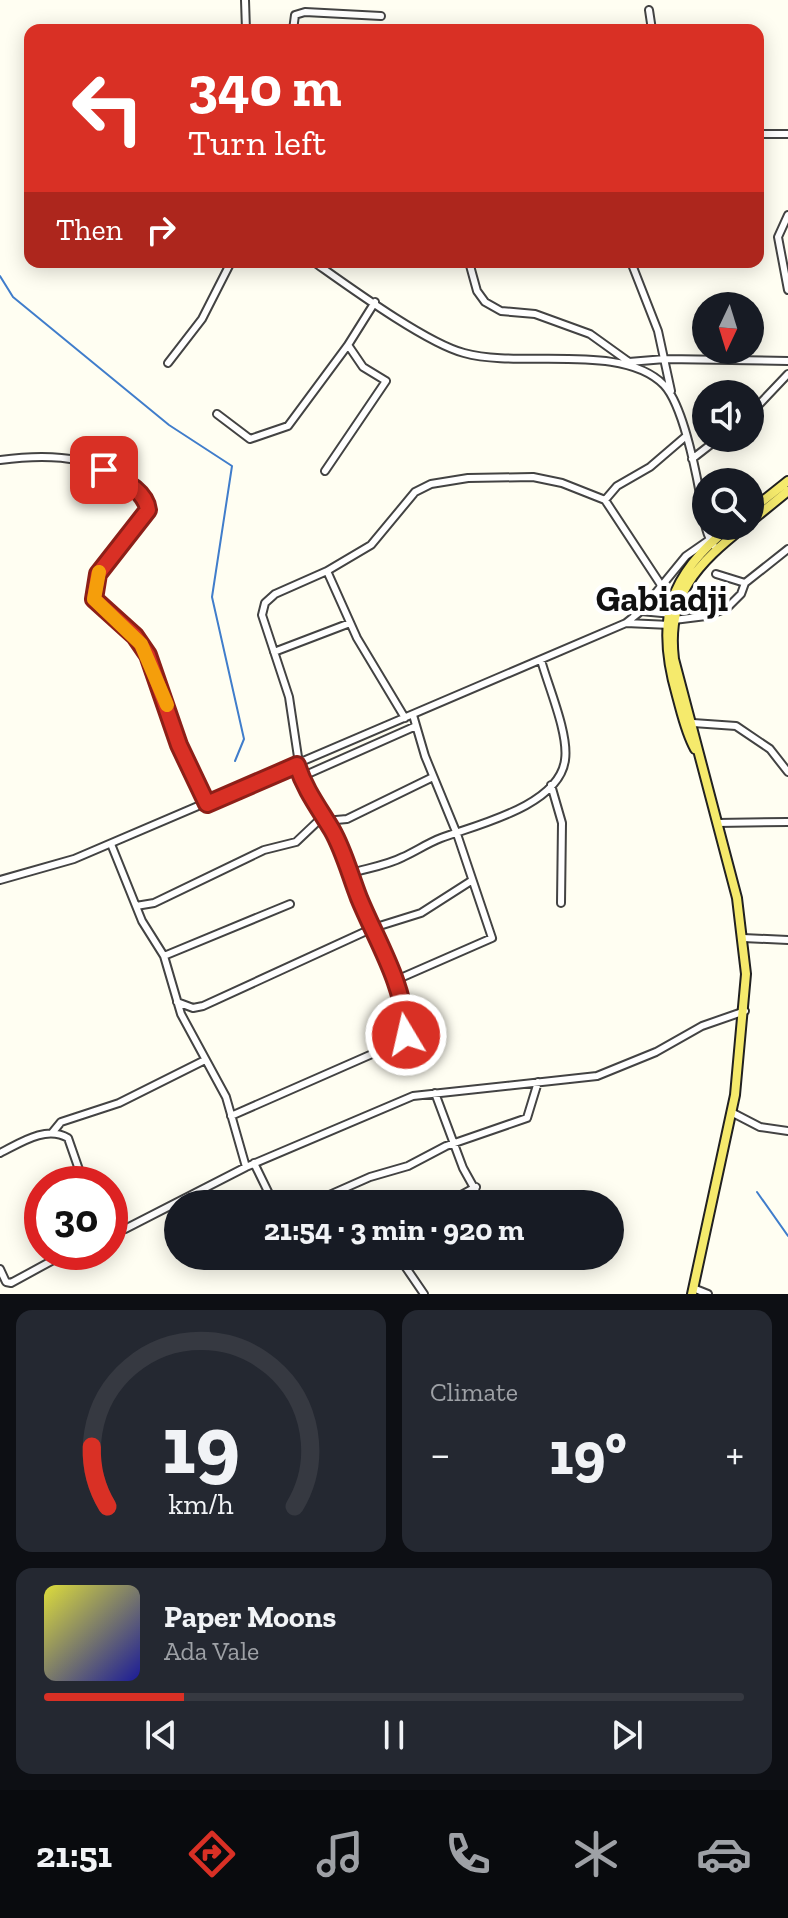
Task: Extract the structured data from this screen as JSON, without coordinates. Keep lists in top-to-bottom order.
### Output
{
  "districts": ["Gabiadji"],
  "north": "bottom",
  "page": {
    "turn": ["340 m", "Turn left"],
    "then": "Then",
    "limit": "30",
    "trip": "21:54 · 3 min · 920 m",
    "tile": "Climate",
    "heat": ["−", "19°", "+"],
    "song": ["Paper Moons", "Ada Vale"],
    "tabs": "21:51",
    "gauge": ["19", "km/h"]
  }
}
